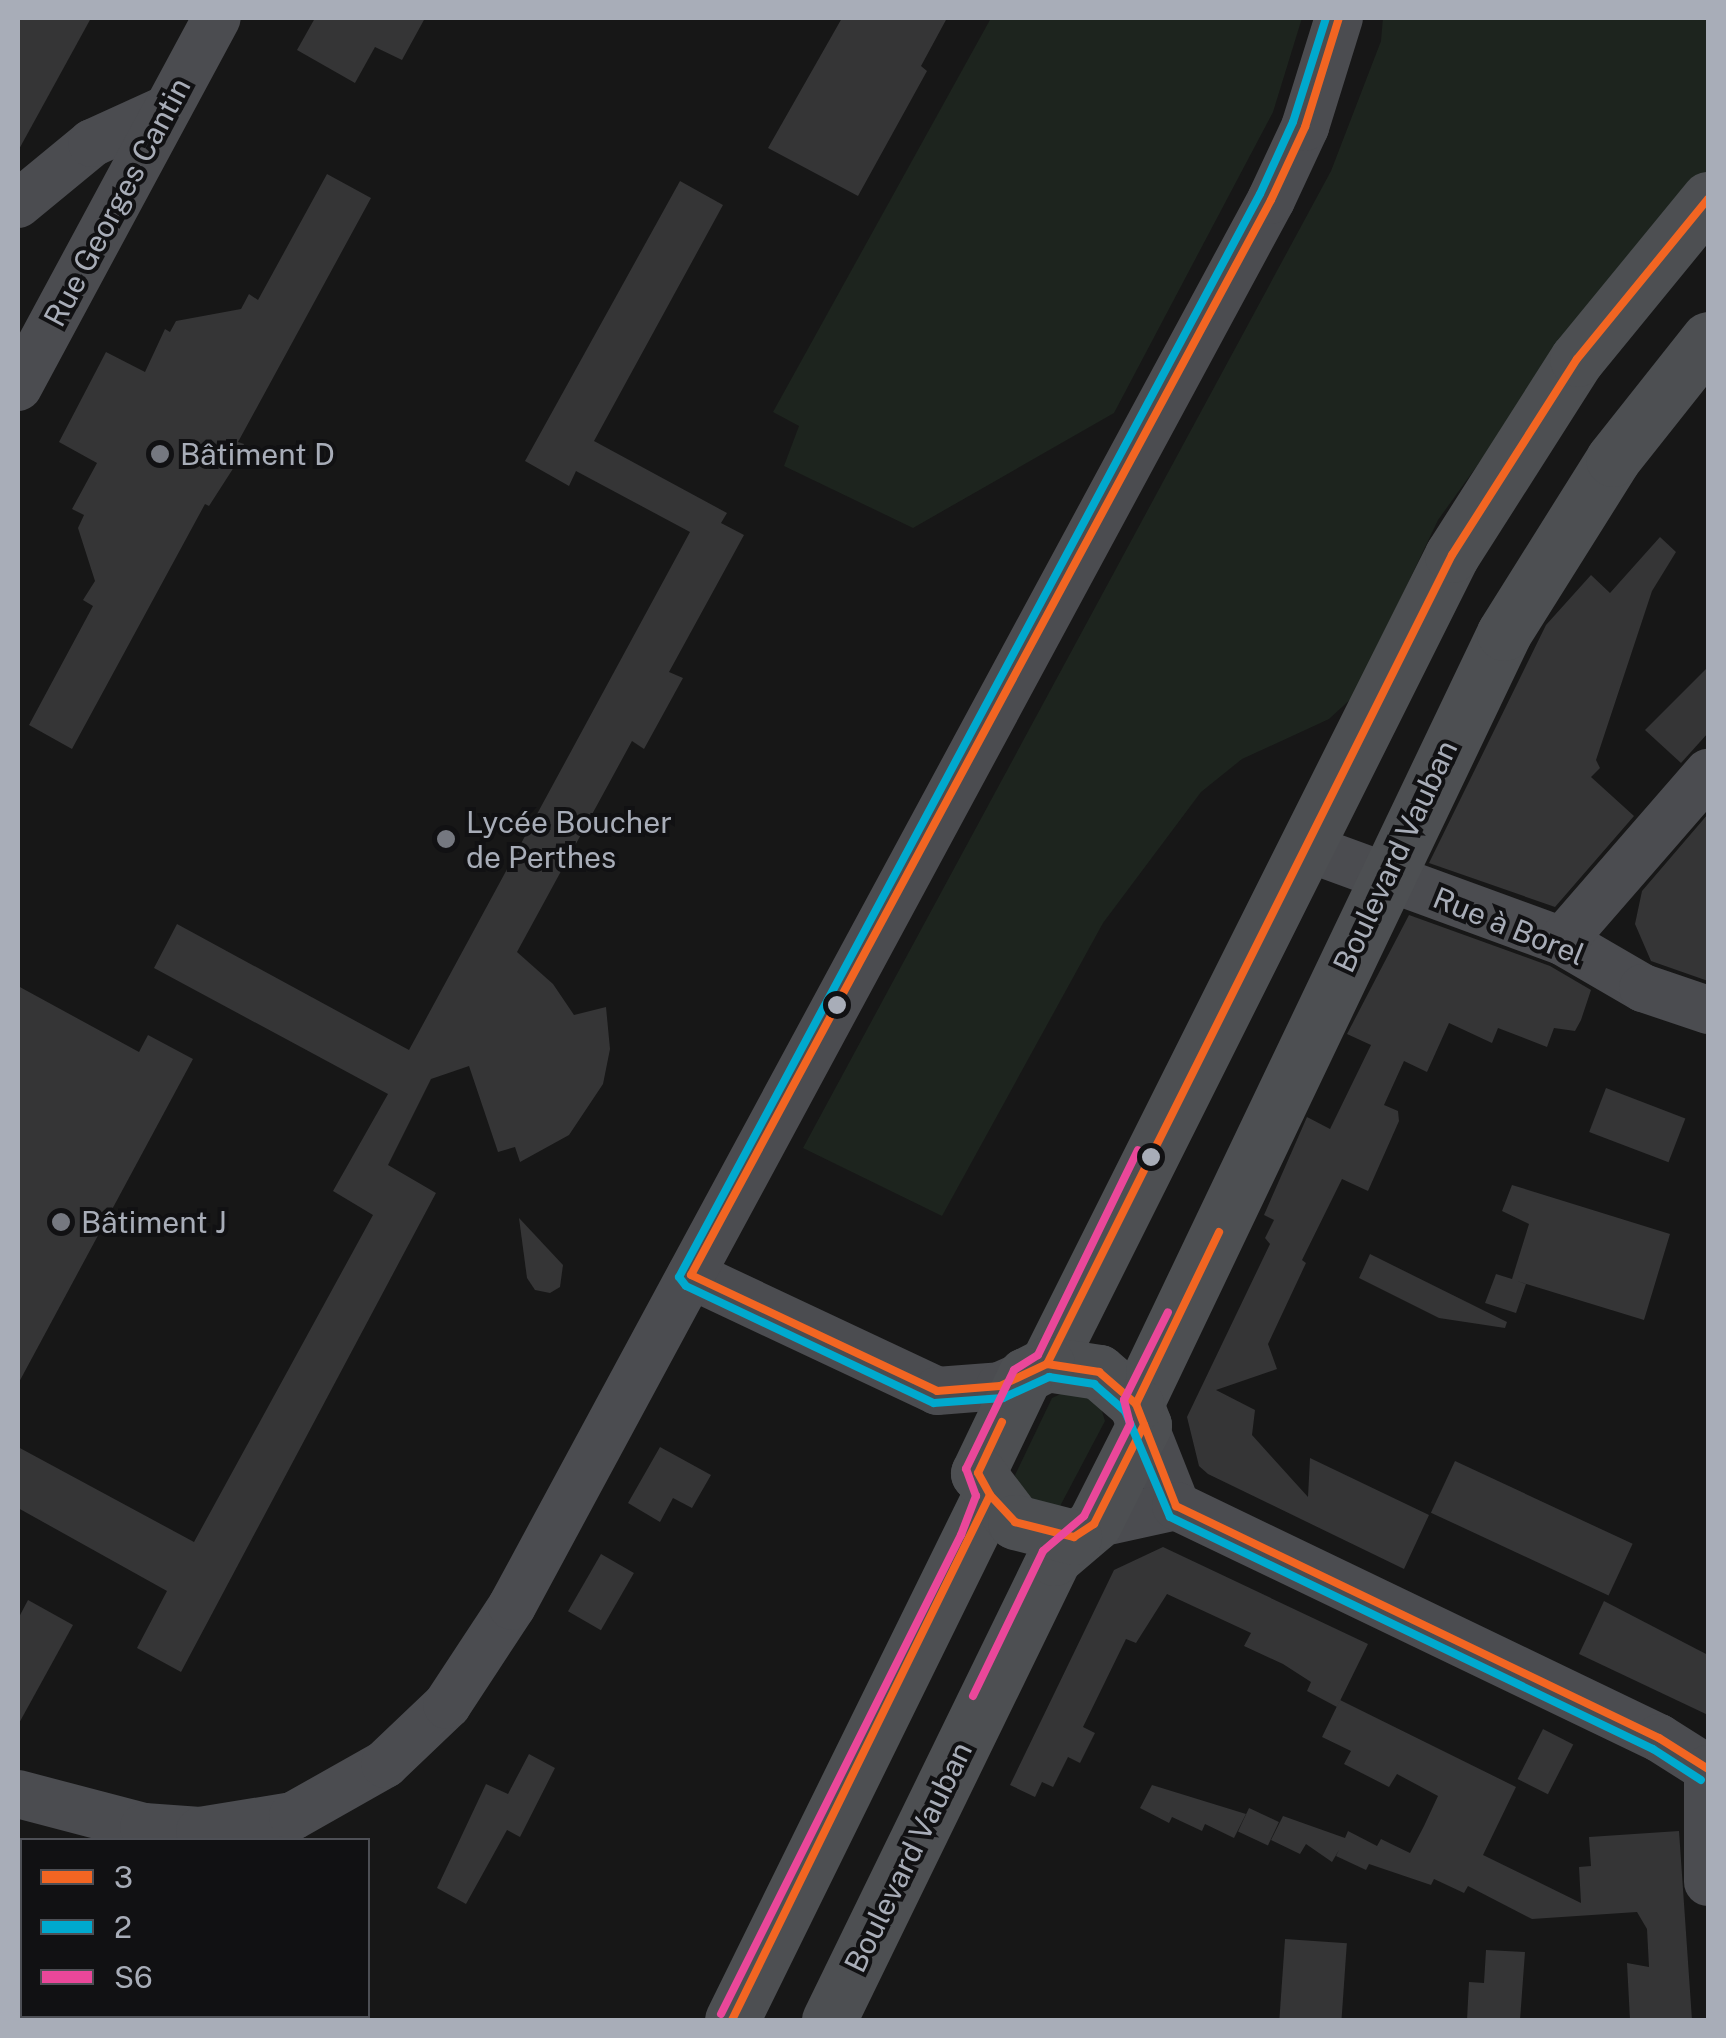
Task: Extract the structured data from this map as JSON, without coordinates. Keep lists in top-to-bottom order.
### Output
{
  "streets": {
    "main road": ["Boulevard Vauban"],
    "street": ["Rue Georges Cantin", "Rue à Borel"]
  },
  "crossings": [
    ["Boulevard Vauban", "Rue à Borel"]
  ],
  "places": ["Bâtiment D", "Lycée Boucher de Perthes", "Bâtiment J"],
  "lines": ["transit line 3", "transit line 2", "transit line S6"],
  "legend": ["3", "2", "S6"]
}
